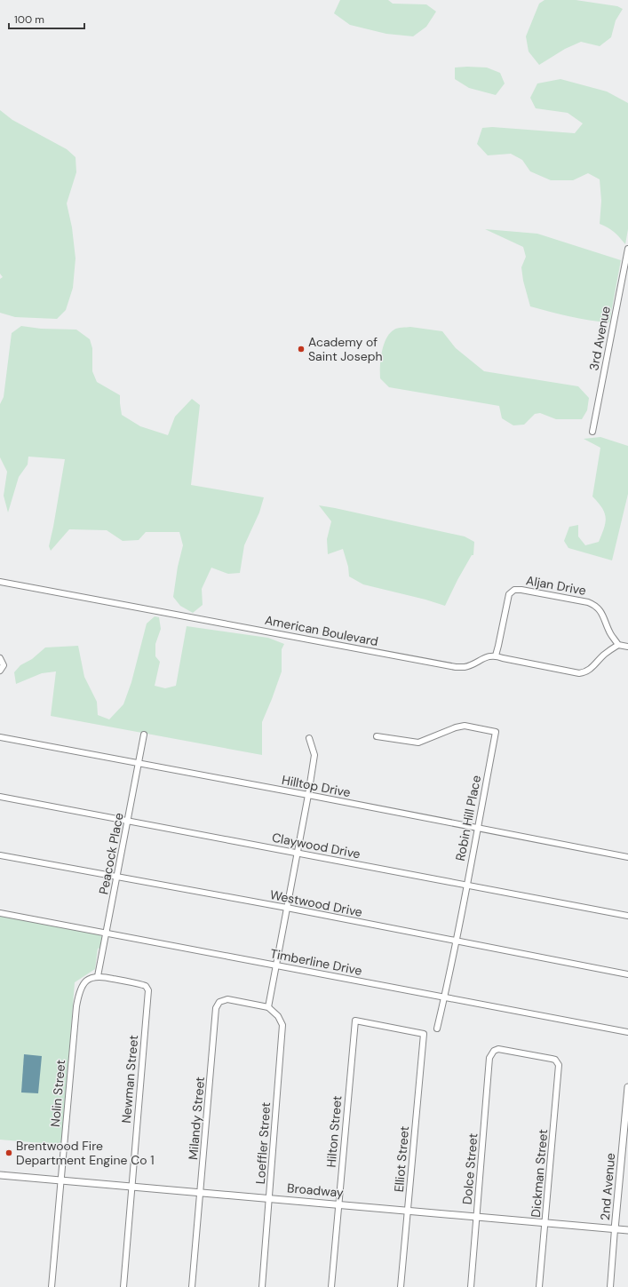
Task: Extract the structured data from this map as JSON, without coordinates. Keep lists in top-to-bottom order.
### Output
{
  "streets": {
    "street": [
      "3rd Avenue",
      "Aljan Drive",
      "American Boulevard",
      "Hilltop Drive",
      "Robin Hill Place",
      "Claywood Drive",
      "Peacock Place",
      "Westwood Drive",
      "Timberline Drive",
      "Newman Street",
      "Nolin Street",
      "Milandy Street",
      "Hilton Street",
      "Loeffler Street",
      "Elliot Street",
      "Dolce Street",
      "Dickman Street",
      "2nd Avenue",
      "Broadway"
    ]
  },
  "crossings": [
    ["Aljan Drive", "American Boulevard"],
    ["Hilltop Drive", "Robin Hill Place"],
    ["Hilltop Drive", "Peacock Place"],
    ["Robin Hill Place", "Claywood Drive"],
    ["Robin Hill Place", "Westwood Drive"],
    ["Robin Hill Place", "Timberline Drive"],
    ["Claywood Drive", "Peacock Place"],
    ["Peacock Place", "Westwood Drive"],
    ["Peacock Place", "Timberline Drive"],
    ["Peacock Place", "Newman Street"],
    ["Peacock Place", "Nolin Street"],
    ["Newman Street", "Nolin Street"],
    ["Newman Street", "Broadway"],
    ["Nolin Street", "Broadway"],
    ["Milandy Street", "Loeffler Street"],
    ["Milandy Street", "Broadway"],
    ["Hilton Street", "Elliot Street"],
    ["Hilton Street", "Broadway"],
    ["Loeffler Street", "Broadway"],
    ["Elliot Street", "Broadway"],
    ["Dolce Street", "Dickman Street"],
    ["Dolce Street", "Broadway"],
    ["Dickman Street", "Broadway"],
    ["2nd Avenue", "Broadway"]
  ],
  "places": ["Academy of Saint Joseph", "Brentwood Fire Department Engine Co 1"],
  "scale_bar": "100 m"
}
